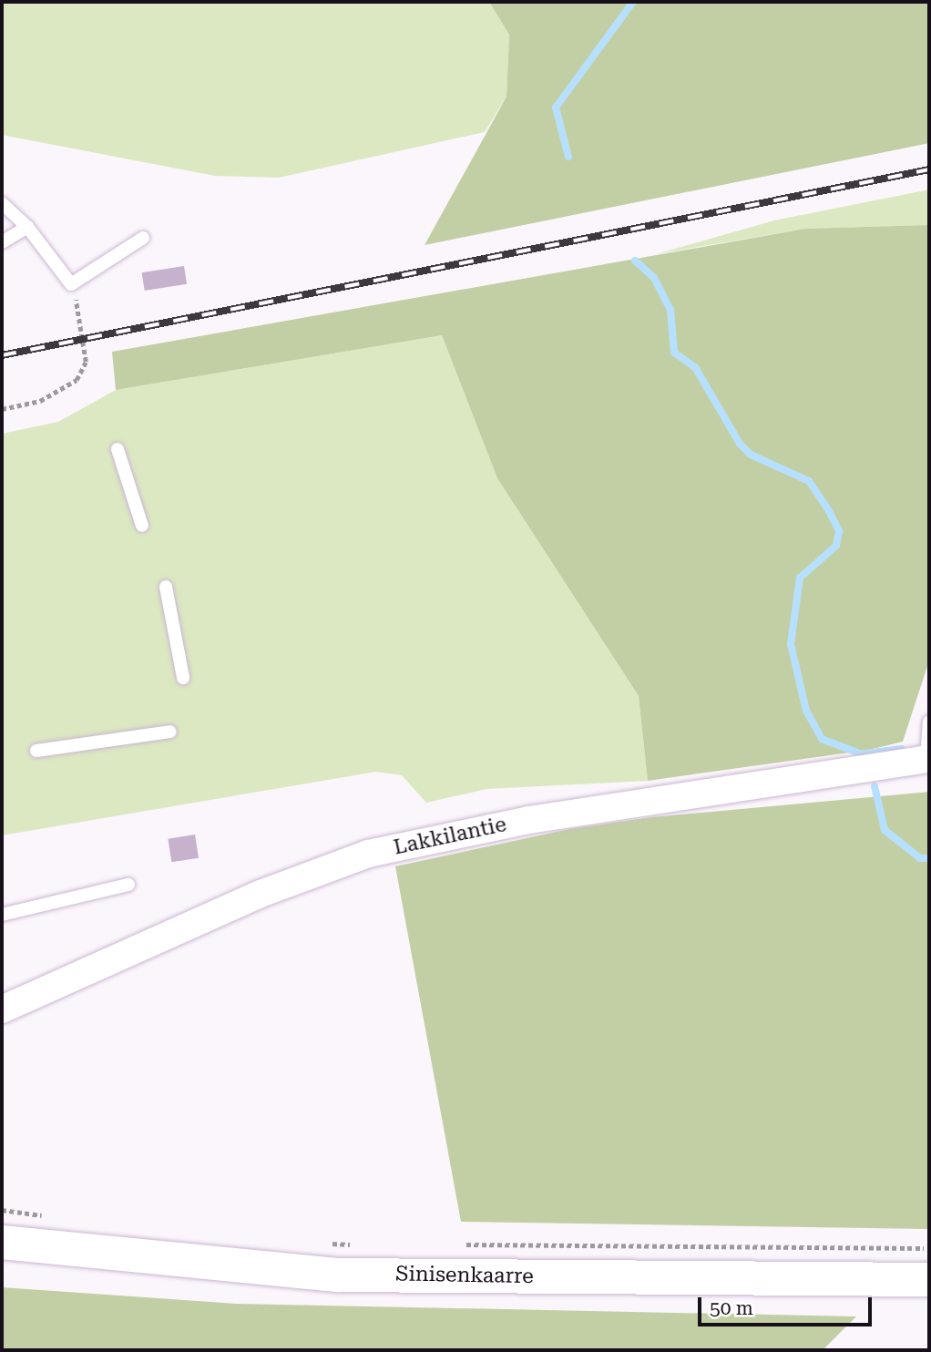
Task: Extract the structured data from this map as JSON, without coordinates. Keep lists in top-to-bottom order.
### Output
{
  "streets": {
    "street": ["Lakkilantie", "Sinisenkaarre"]
  },
  "scale_bar": "50 m"
}
